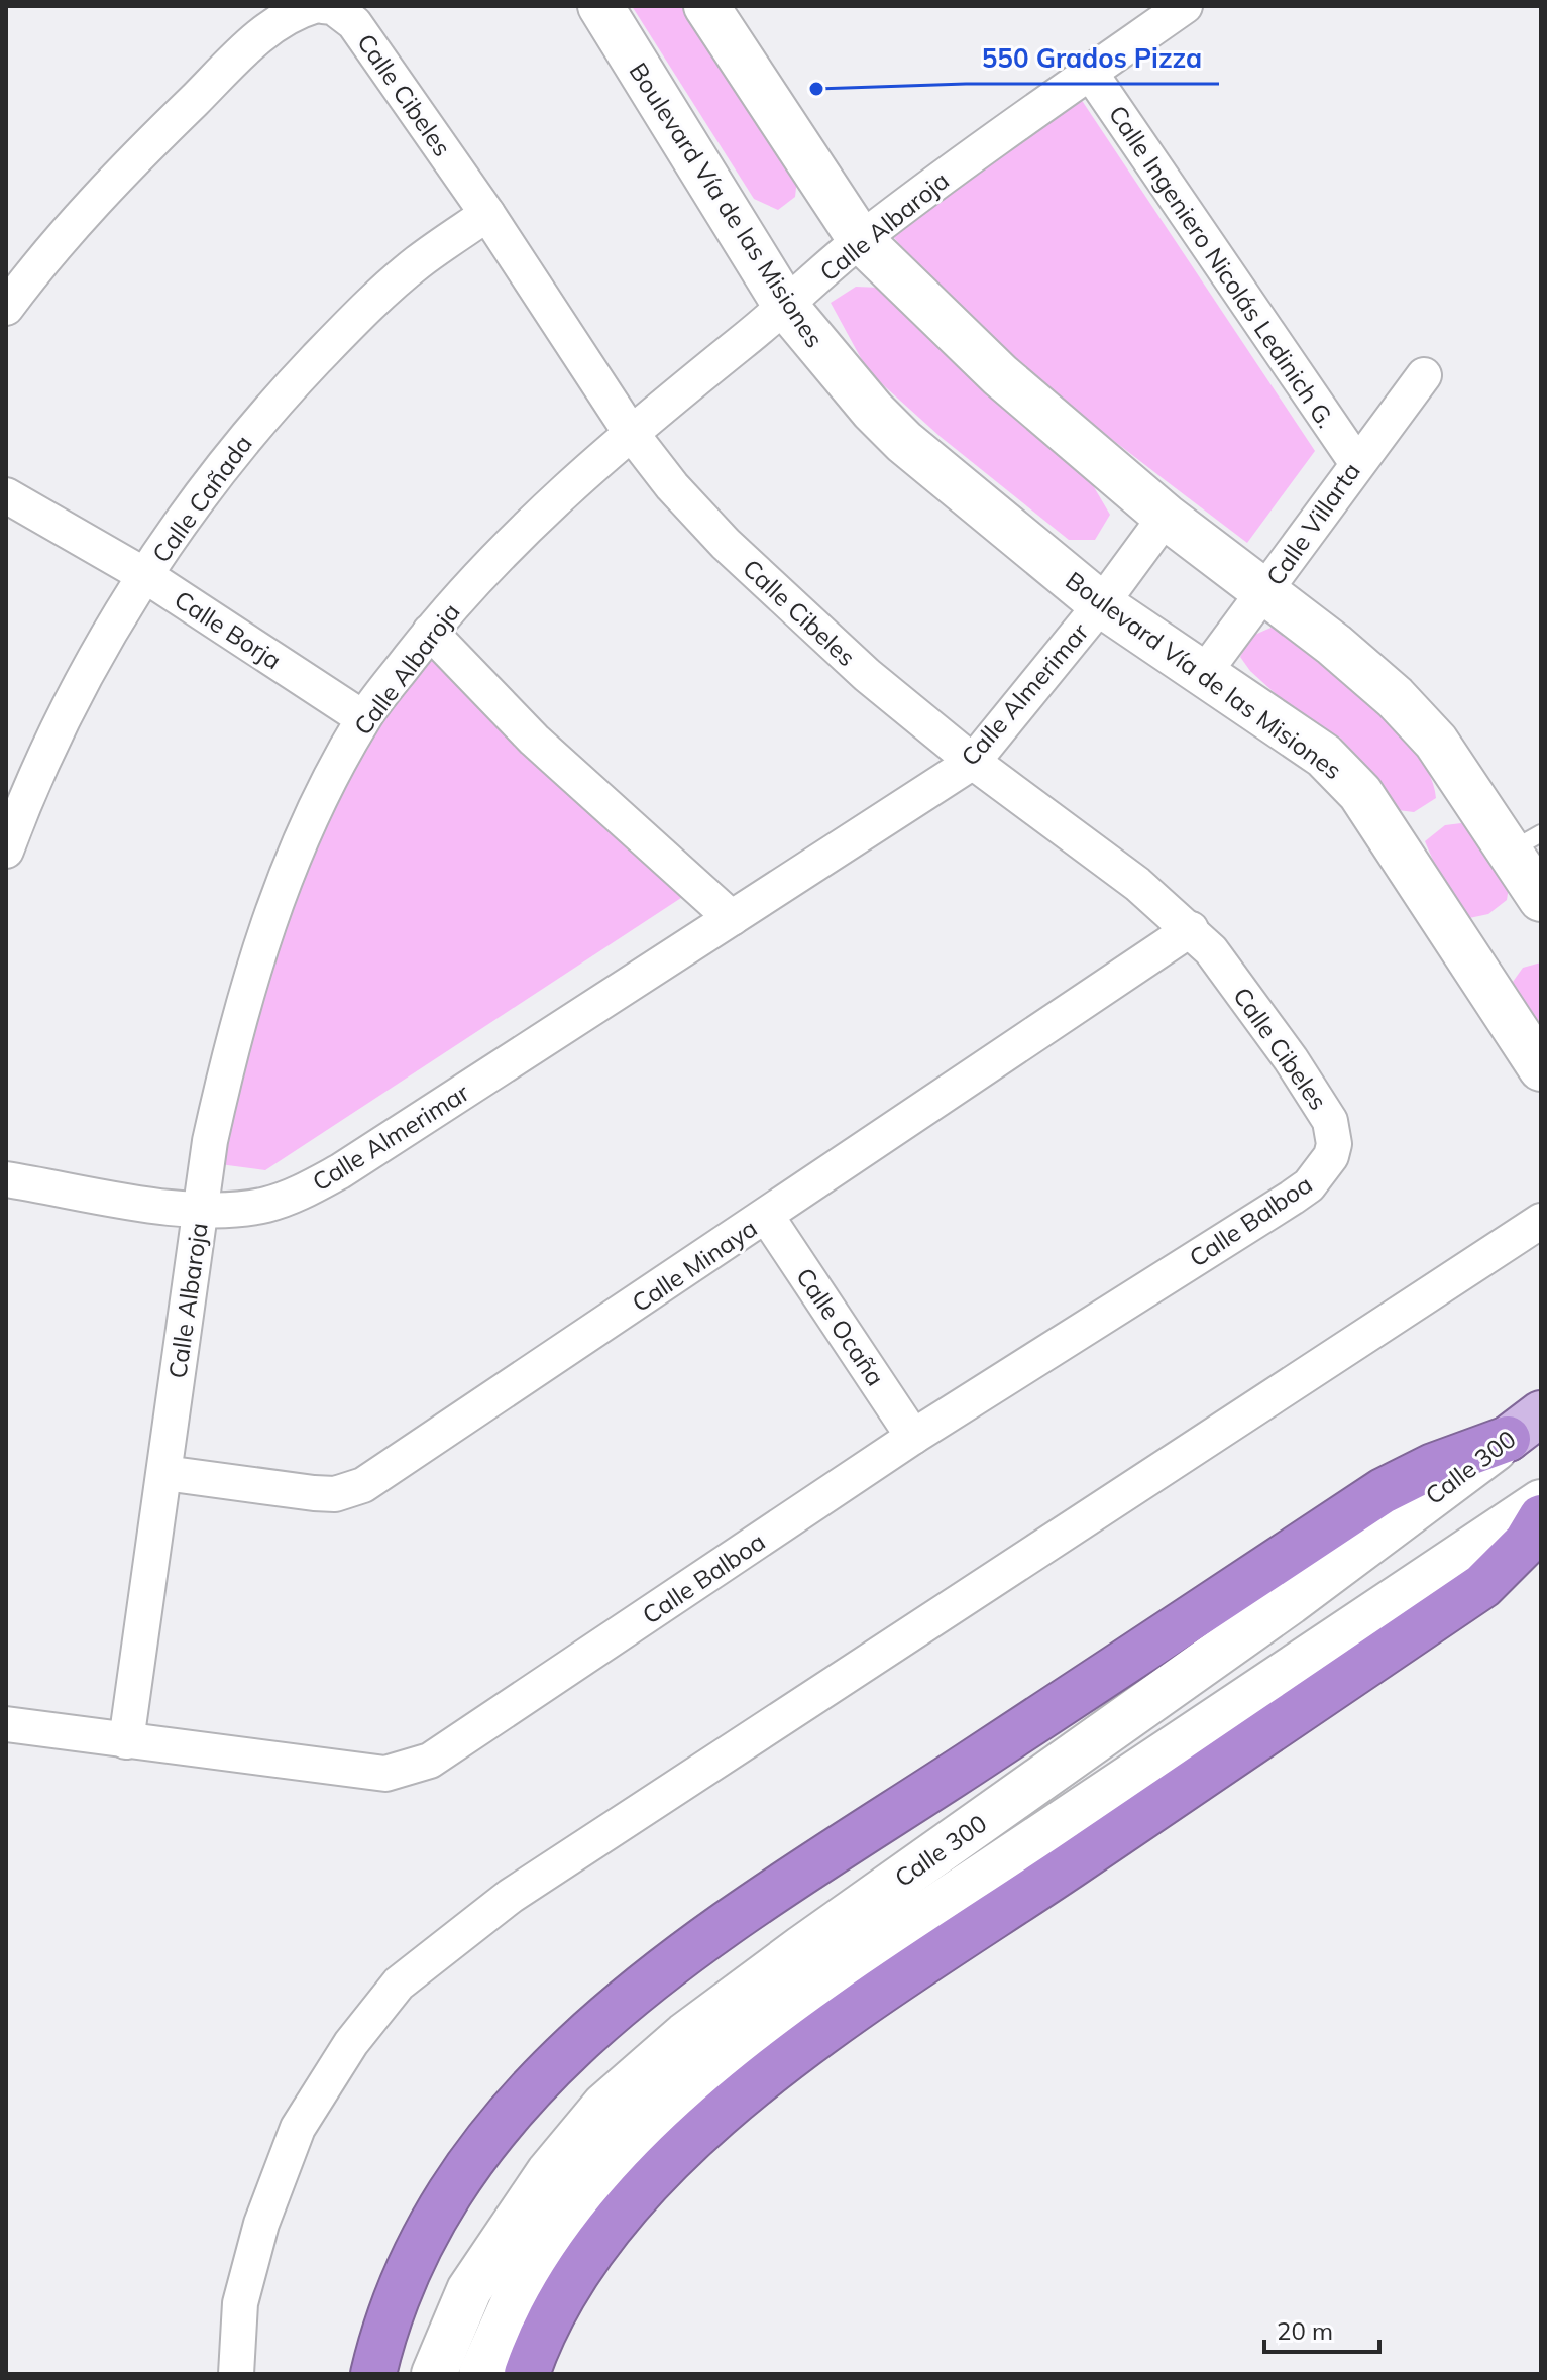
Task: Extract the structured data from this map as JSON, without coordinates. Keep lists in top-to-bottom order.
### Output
{
  "streets": {
    "main road": ["Boulevard Vía de las Misiones", "Calle 300"],
    "street": [
      "Calle Cibeles",
      "Calle Albaroja",
      "Calle Ingeniero Nicolás Ledinich G.",
      "Calle Cañada",
      "Calle Villarta",
      "Calle Borja",
      "Calle Almerimar",
      "Calle Balboa",
      "Calle Minaya",
      "Calle Ocaña"
    ]
  },
  "crossings": [
    ["Calle Cibeles", "Calle Albaroja"],
    ["Calle Cibeles", "Calle Cañada"],
    ["Calle Cibeles", "Calle Almerimar"],
    ["Calle Cibeles", "Calle Balboa"],
    ["Calle Cibeles", "Calle Minaya"],
    ["Boulevard Vía de las Misiones", "Calle Albaroja"],
    ["Boulevard Vía de las Misiones", "Calle Villarta"],
    ["Boulevard Vía de las Misiones", "Calle Almerimar"],
    ["Calle Albaroja", "Calle Ingeniero Nicolás Ledinich G."],
    ["Calle Albaroja", "Calle Borja"],
    ["Calle Albaroja", "Calle Almerimar"],
    ["Calle Albaroja", "Calle Balboa"],
    ["Calle Albaroja", "Calle Minaya"],
    ["Calle Ingeniero Nicolás Ledinich G.", "Calle Villarta"],
    ["Calle Cañada", "Calle Borja"],
    ["Calle Balboa", "Calle Ocaña"],
    ["Calle Minaya", "Calle Ocaña"]
  ],
  "places": ["550 Grados Pizza"],
  "scale_bar": "20 m"
}
